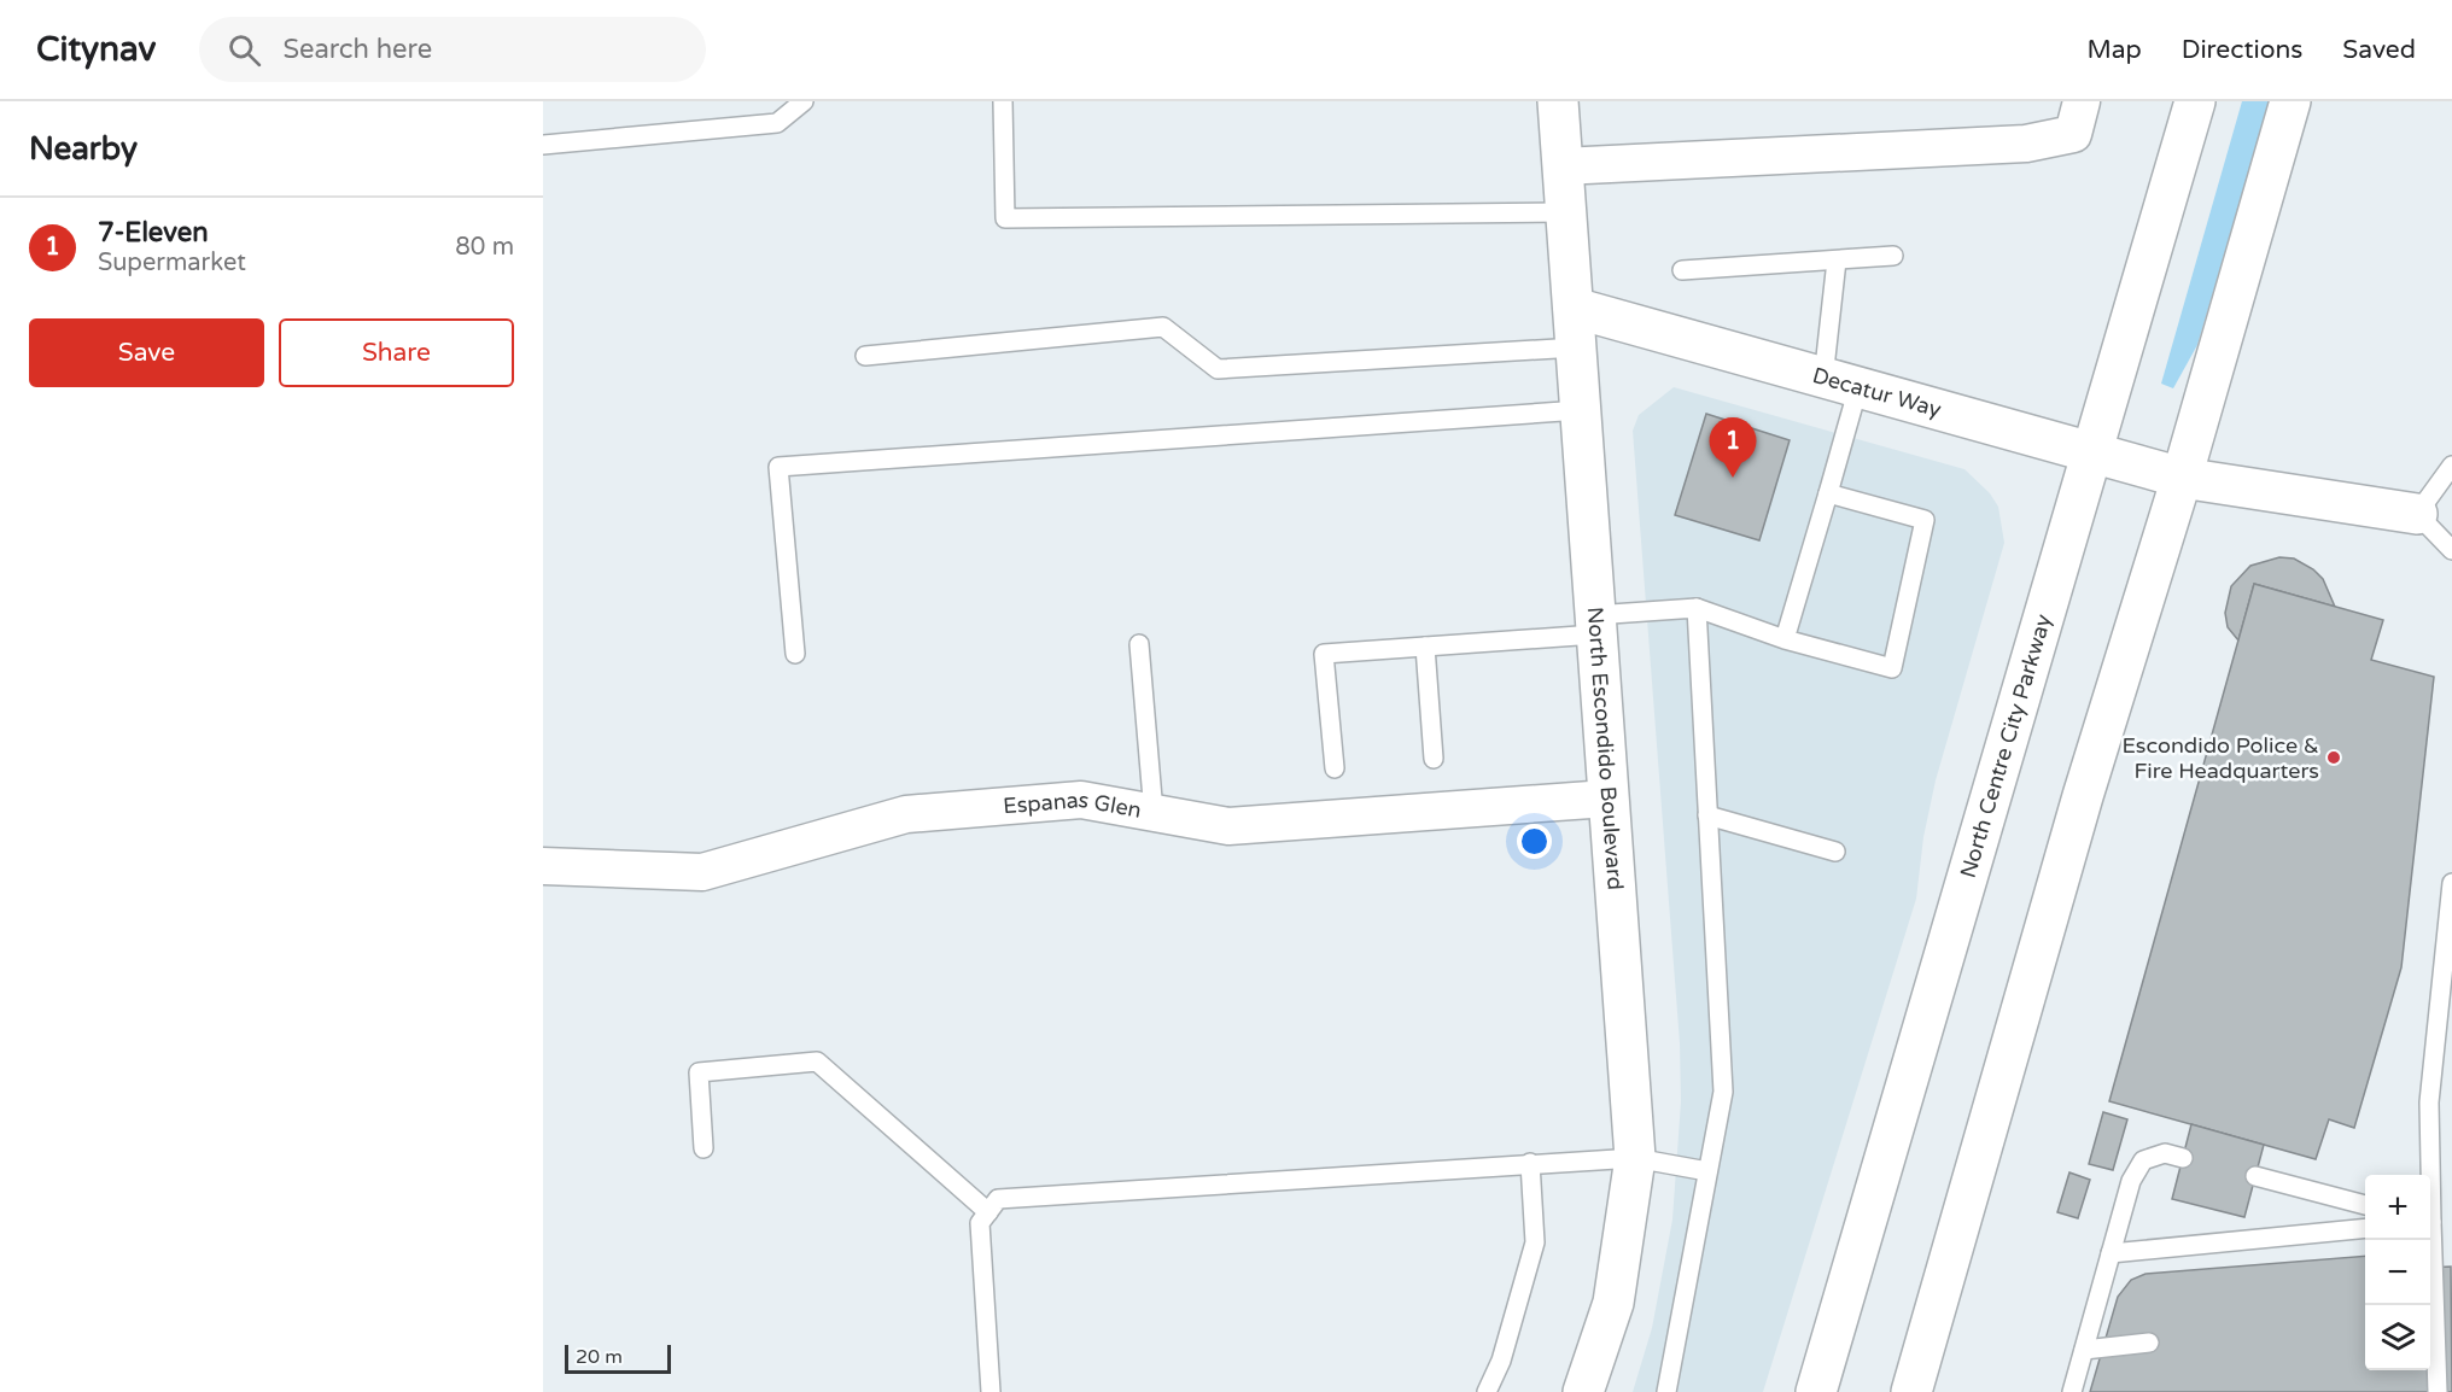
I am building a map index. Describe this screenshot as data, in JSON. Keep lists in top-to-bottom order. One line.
{"streets":{"main road":["Decatur Way","North Centre City Parkway","North Escondido Boulevard"],"street":["Espanas Glen"]},"crossings":[["Decatur Way","North Centre City Parkway"],["Decatur Way","North Escondido Boulevard"],["North Escondido Boulevard","Espanas Glen"]],"places":["Escondido Police & Fire Headquarters"],"scale_bar":"20 m","page":{"header":"Citynav","search":"Search here","nav":["Map","Directions","Saved"],"heading":"Nearby","list":[{"mark":"1","name":"7-Eleven","note":"Supermarket","value":"80 m"}],"buttons":["Save","Share"],"pins":"1","map_buttons":["+","−"],"scale":"20 m"}}
